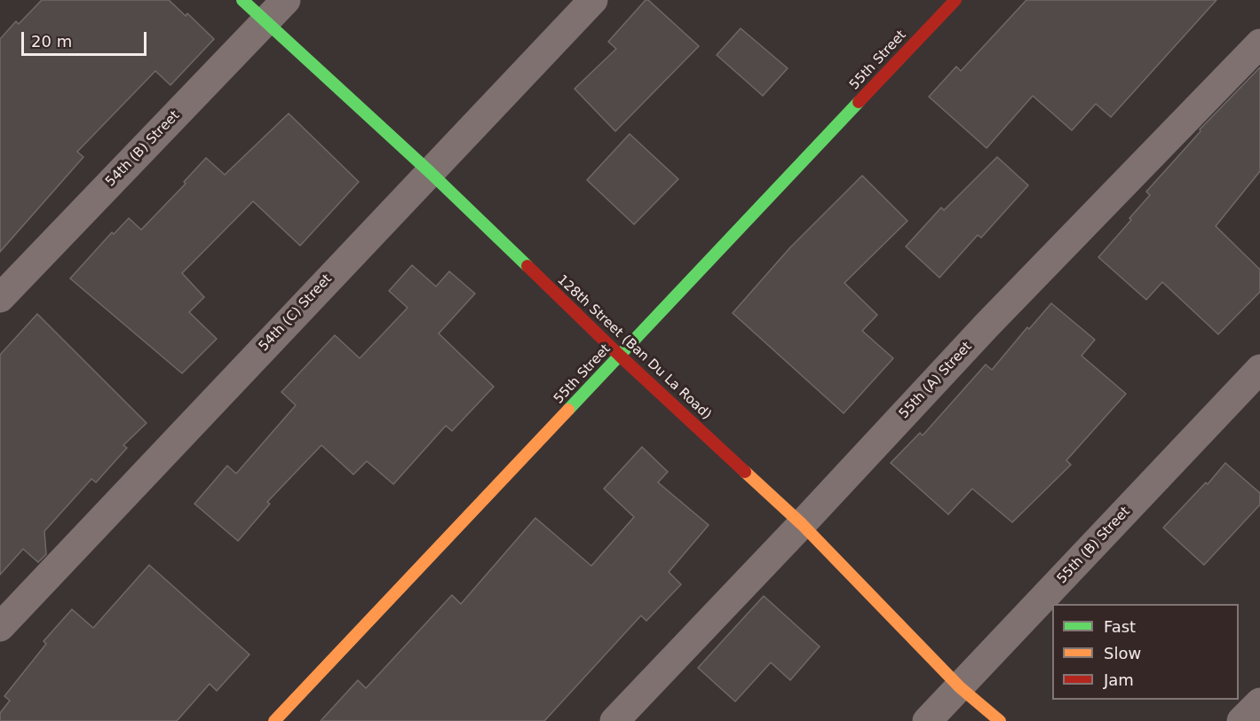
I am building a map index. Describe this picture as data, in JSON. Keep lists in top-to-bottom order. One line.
{"streets":{"street":["55th Street","54th (B) Street","54th (C) Street","128th Street (Ban Du La Road)","55th (A) Street","55th (B) Street"]},"crossings":[["55th Street","128th Street (Ban Du La Road)"],["54th (B) Street","128th Street (Ban Du La Road)"],["54th (C) Street","128th Street (Ban Du La Road)"],["128th Street (Ban Du La Road)","55th (A) Street"],["128th Street (Ban Du La Road)","55th (B) Street"]],"legend":["Fast","Slow","Jam"],"scale_bar":"20 m"}
